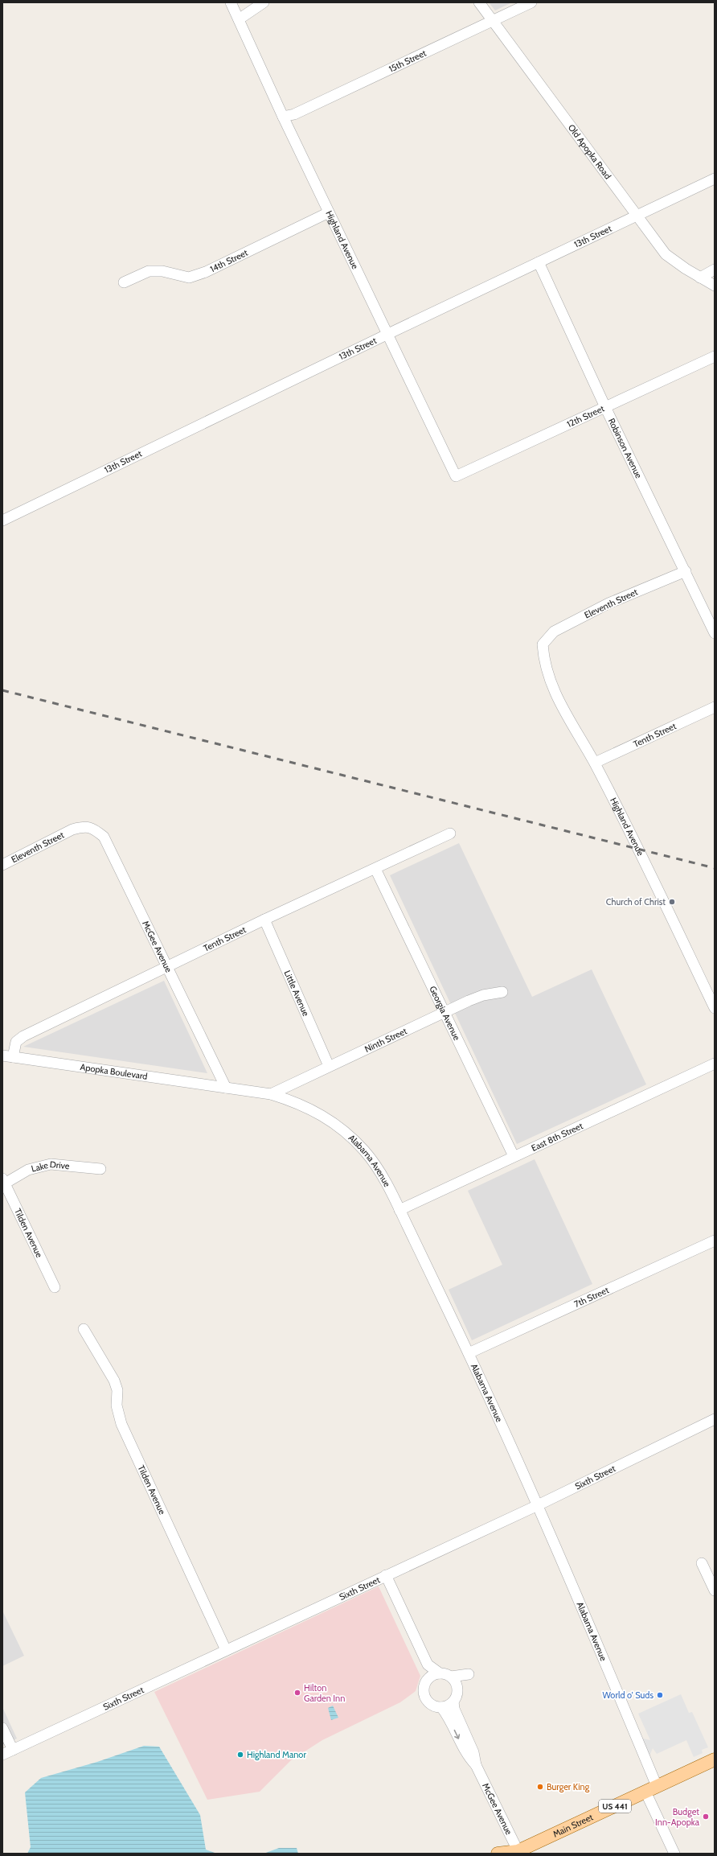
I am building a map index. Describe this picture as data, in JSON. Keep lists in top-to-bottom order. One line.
{"streets":{"main road":["US 441","Main Street"],"street":["15th Street","Old Apopka Road","13th Street","Highland Avenue","14th Street","12th Street","Robinson Avenue","Eleventh Street","Tenth Street","McGee Avenue","Little Avenue","Georgia Avenue","Ninth Street","Apopka Boulevard","East 8th Street","Alabama Avenue","Lake Drive","Tilden Avenue","7th Street","Sixth Street"]},"crossings":[["15th Street","Old Apopka Road"],["15th Street","Highland Avenue"],["Old Apopka Road","13th Street"],["13th Street","Highland Avenue"],["13th Street","Robinson Avenue"],["Highland Avenue","14th Street"],["Highland Avenue","12th Street"],["Highland Avenue","Eleventh Street"],["Highland Avenue","Tenth Street"],["12th Street","Robinson Avenue"],["Robinson Avenue","Eleventh Street"],["Eleventh Street","McGee Avenue"],["Tenth Street","McGee Avenue"],["Tenth Street","Little Avenue"],["Tenth Street","Georgia Avenue"],["Tenth Street","Apopka Boulevard"],["McGee Avenue","Apopka Boulevard"],["McGee Avenue","Alabama Avenue"],["McGee Avenue","Main Street"],["Little Avenue","Ninth Street"],["Georgia Avenue","Ninth Street"],["Georgia Avenue","East 8th Street"],["Ninth Street","Alabama Avenue"],["Apopka Boulevard","Alabama Avenue"],["East 8th Street","Alabama Avenue"],["Alabama Avenue","7th Street"],["Alabama Avenue","Sixth Street"],["Alabama Avenue","US 441"],["Alabama Avenue","Main Street"],["Lake Drive","Tilden Avenue"],["Tilden Avenue","Sixth Street"],["US 441","Main Street"]],"places":["Church of Christ","Hilton Garden Inn","World o' Suds","Highland Manor","Burger King","Budget Inn-Apopka"]}
